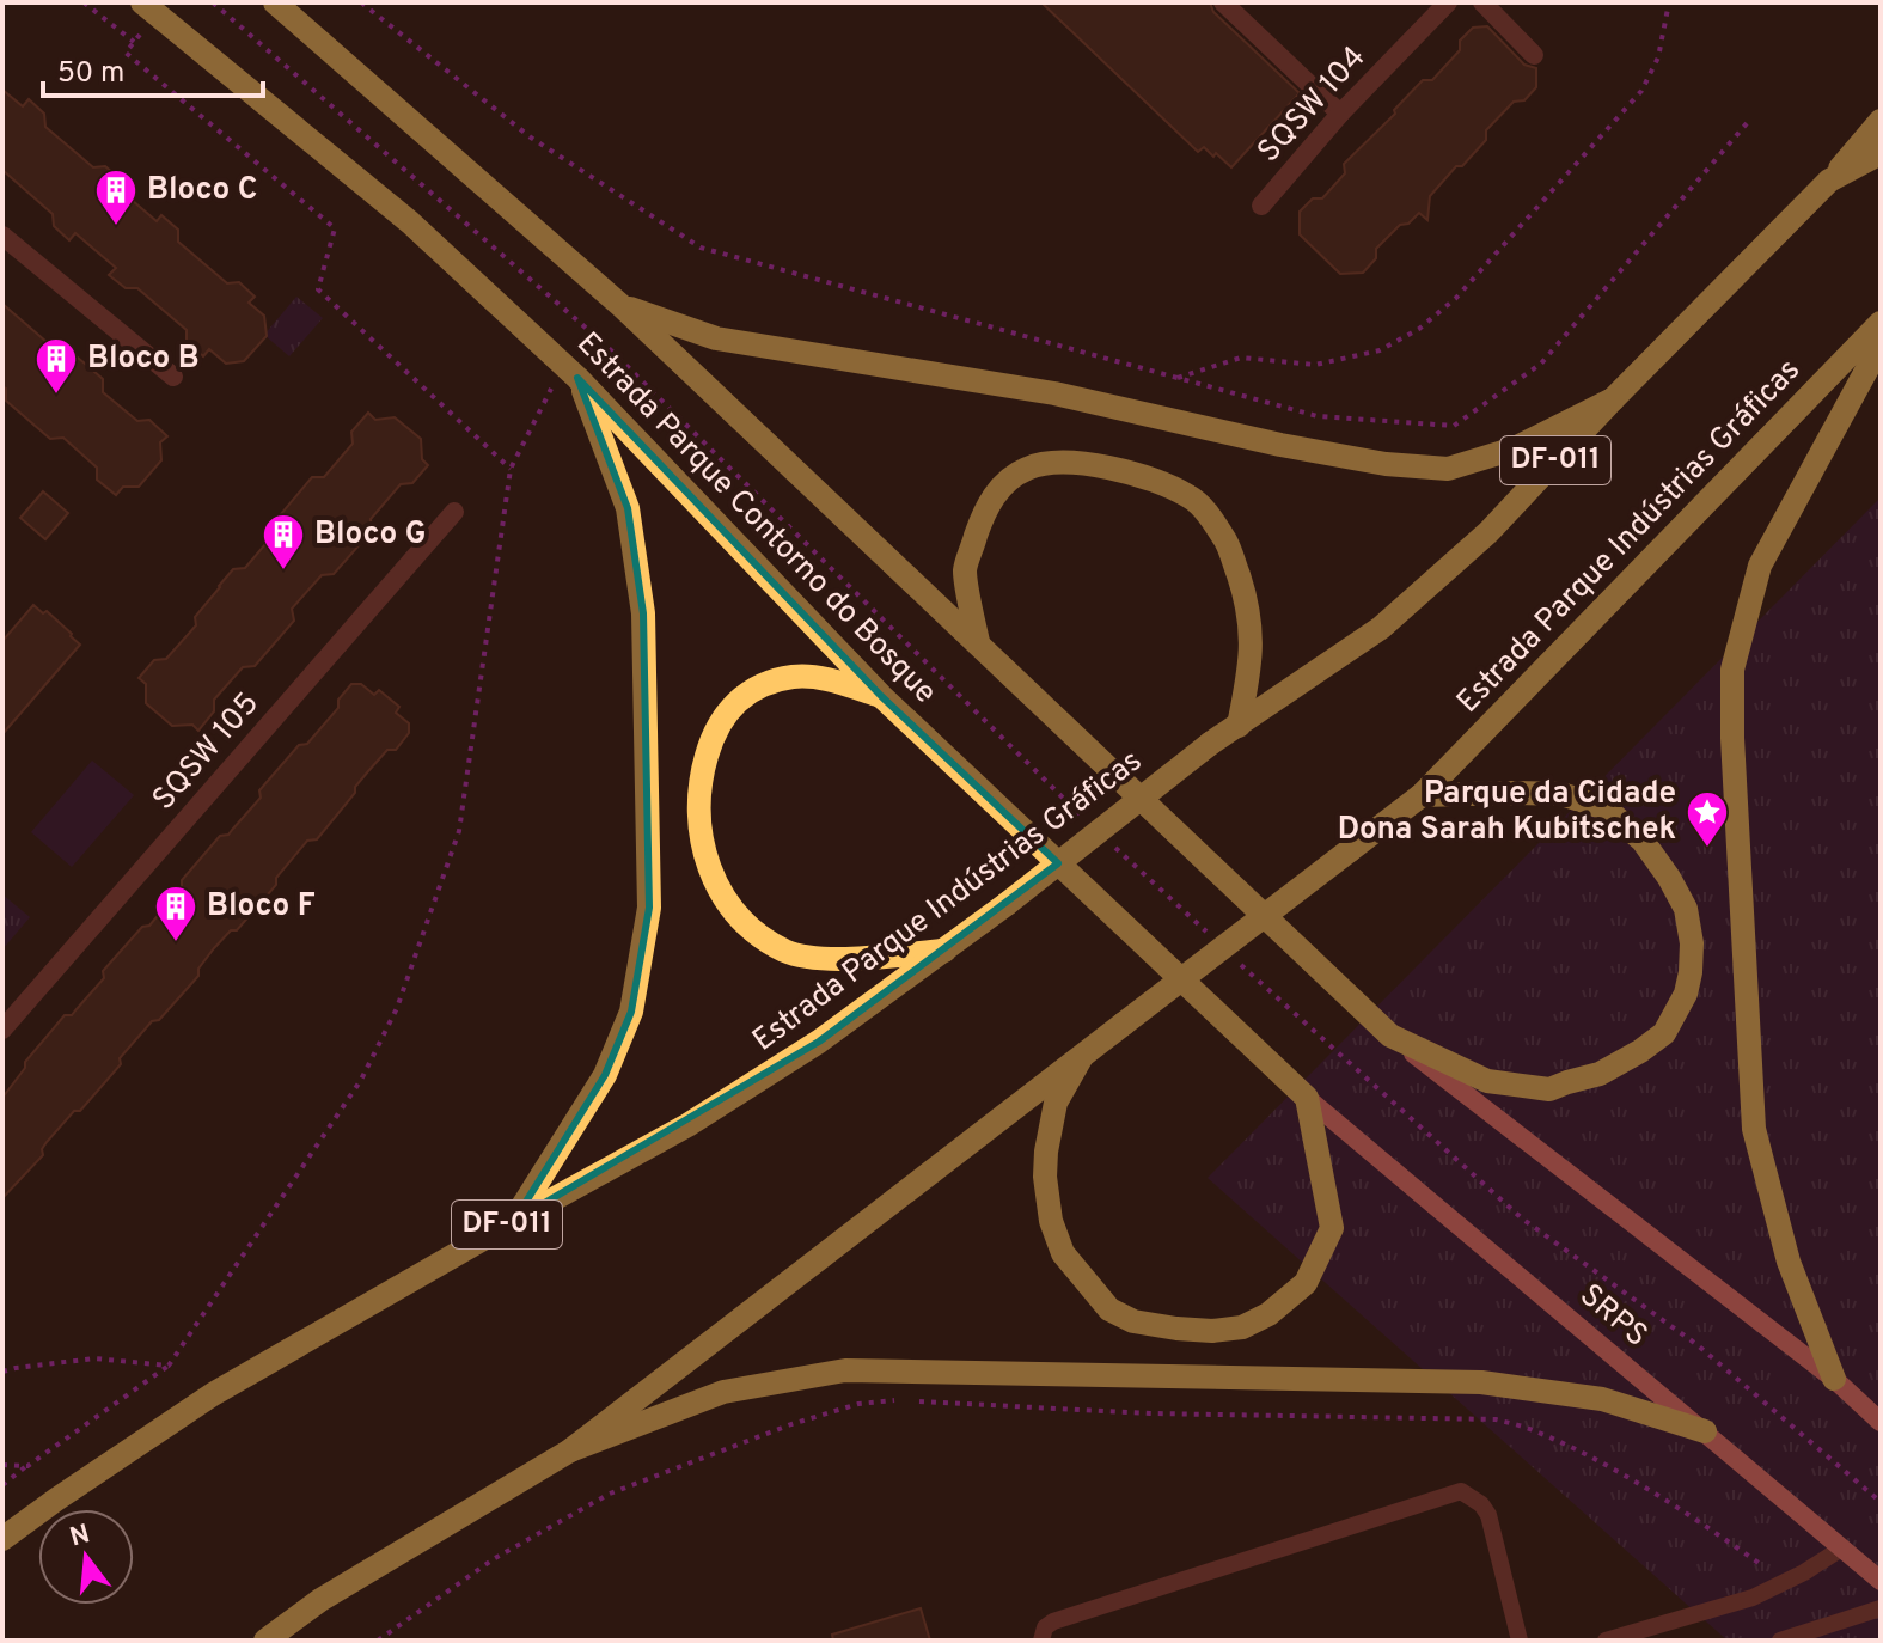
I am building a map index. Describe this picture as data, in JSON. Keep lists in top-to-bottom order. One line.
{"streets":{"main road":["DF-011","Estrada Parque Contorno do Bosque","Estrada Parque Indústrias Gráficas","SRPS"],"street":["SQSW 104","SQSW 105"]},"crossings":[["Estrada Parque Contorno do Bosque","Estrada Parque Indústrias Gráficas"],["Estrada Parque Contorno do Bosque","SRPS"]],"places":{"building":["Bloco C","Bloco B","Bloco G","Bloco F"],"place":["Parque da Cidade Dona Sarah Kubitschek"]},"scale_bar":"50 m","north":"top"}
